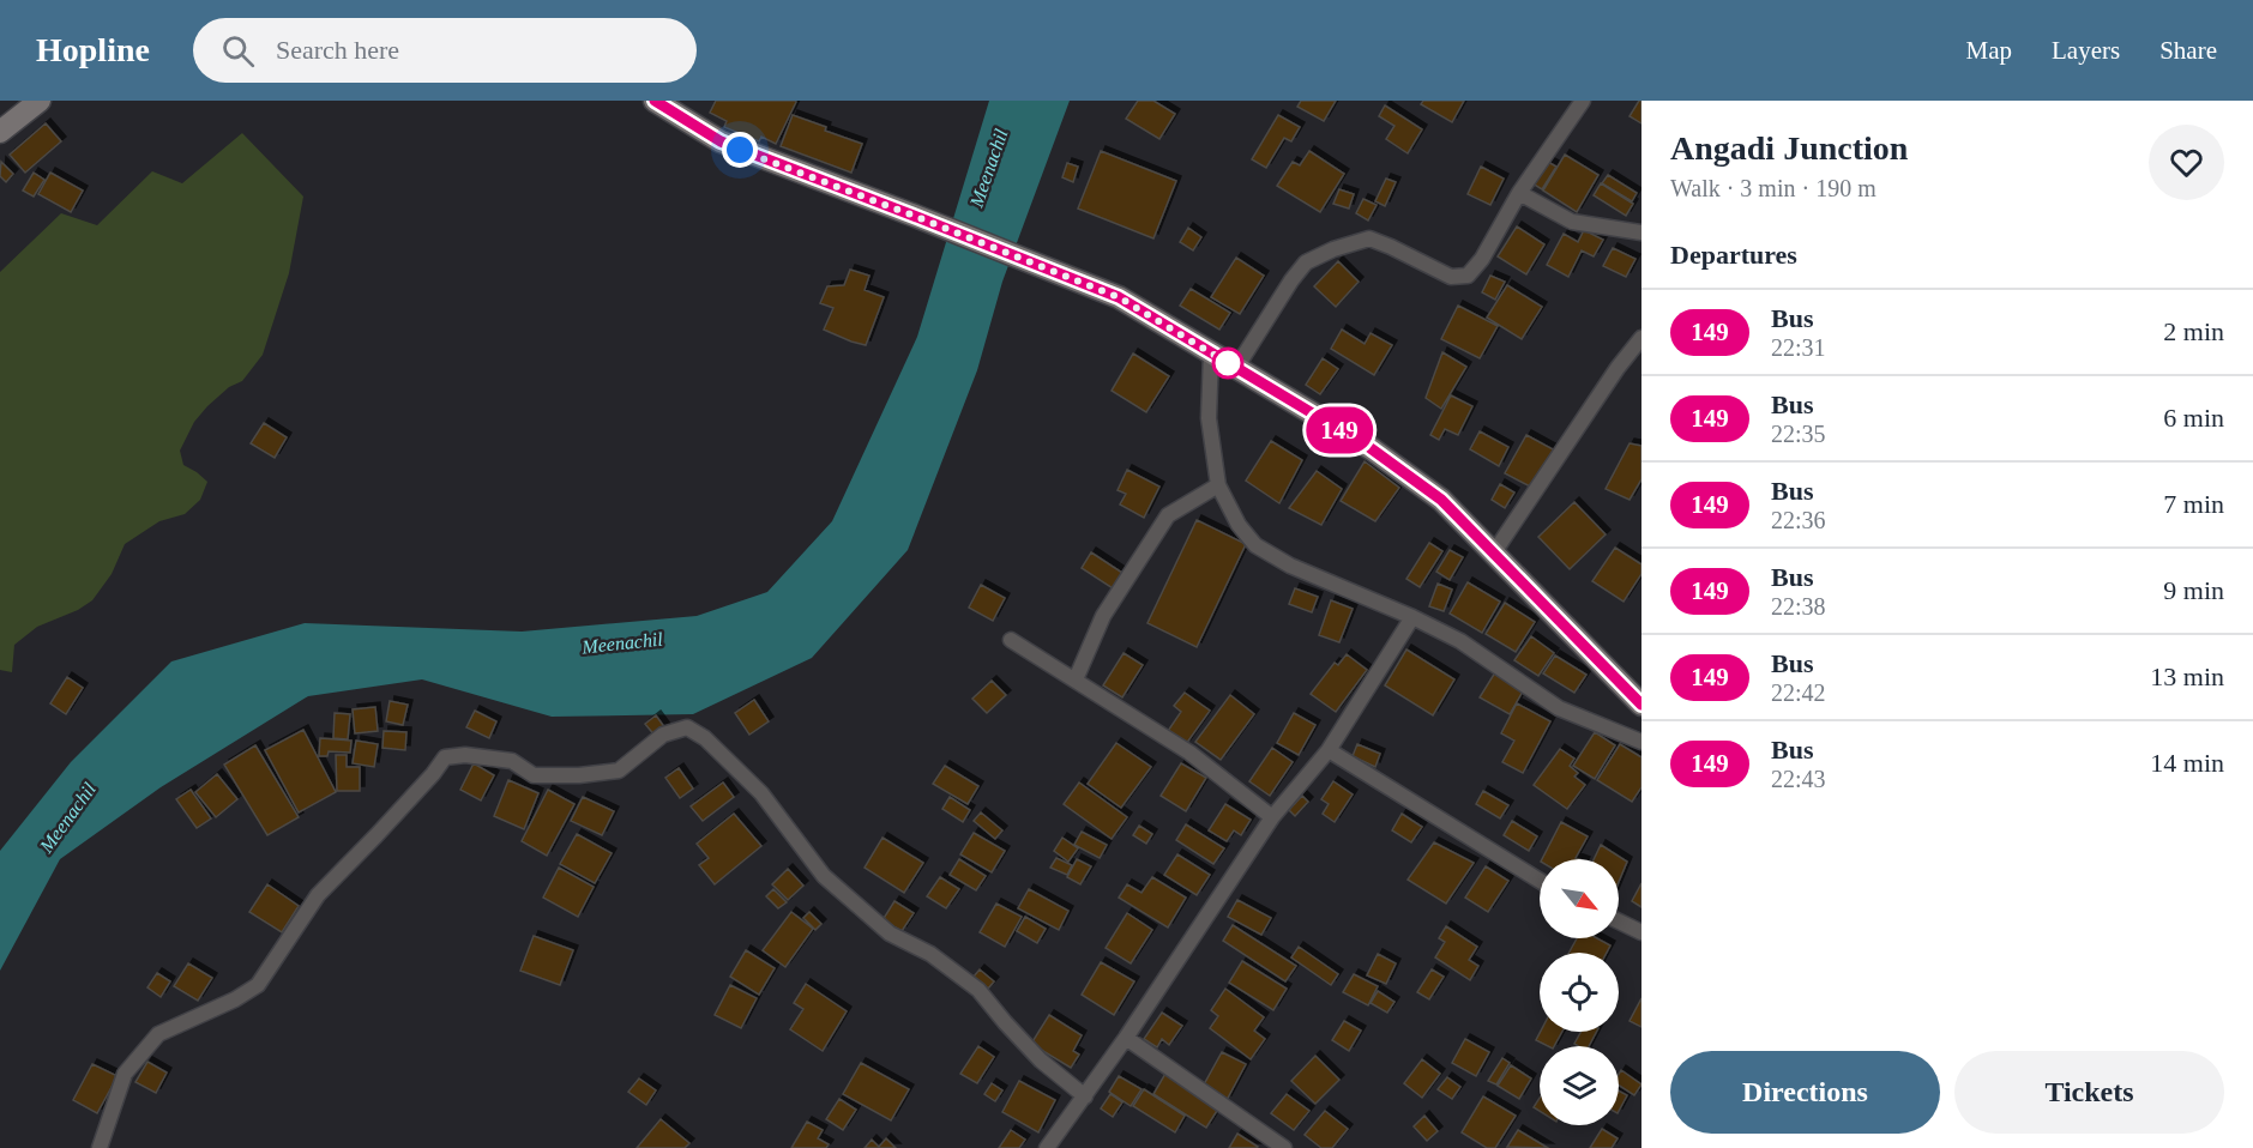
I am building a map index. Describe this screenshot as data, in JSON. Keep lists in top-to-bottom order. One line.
{"water":["Meenachil"],"lines":["bus line 149"],"north":"bottom right","page":{"header":"Hopline","search":"Search here","nav":["Map","Layers","Share"],"on_map":"149","heading":[["Angadi Junction","Walk · 3 min · 190 m"],"Departures"],"list":[{"mark":"149","name":"Bus","note":"22:31","value":"2 min"},{"mark":"149","name":"Bus","note":"22:35","value":"6 min"},{"mark":"149","name":"Bus","note":"22:36","value":"7 min"},{"mark":"149","name":"Bus","note":"22:38","value":"9 min"},{"mark":"149","name":"Bus","note":"22:42","value":"13 min"},{"mark":"149","name":"Bus","note":"22:43","value":"14 min"}],"buttons":["Directions","Tickets"]}}
